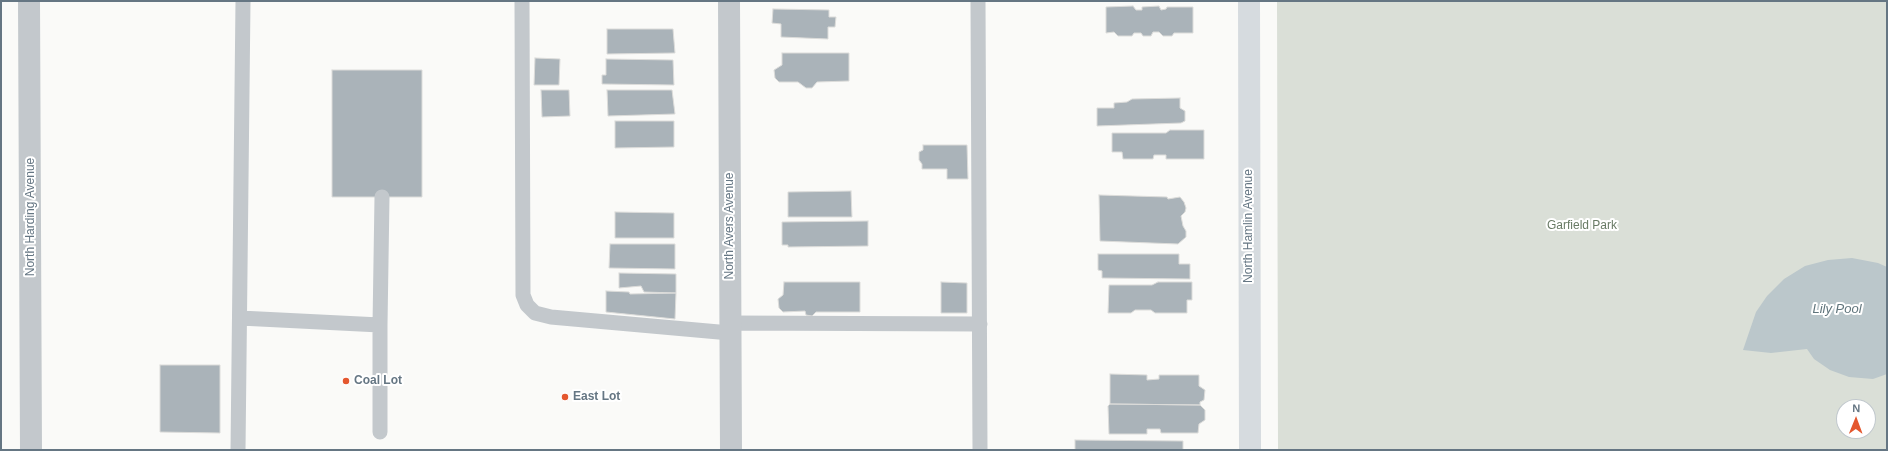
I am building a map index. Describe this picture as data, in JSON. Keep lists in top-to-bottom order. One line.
{"streets":{"street":["North Harding Avenue","North Avers Avenue","North Hamlin Avenue"]},"water":["Lily Pool"],"parks":["Garfield Park"],"places":["Coal Lot","East Lot"],"north":"top"}
